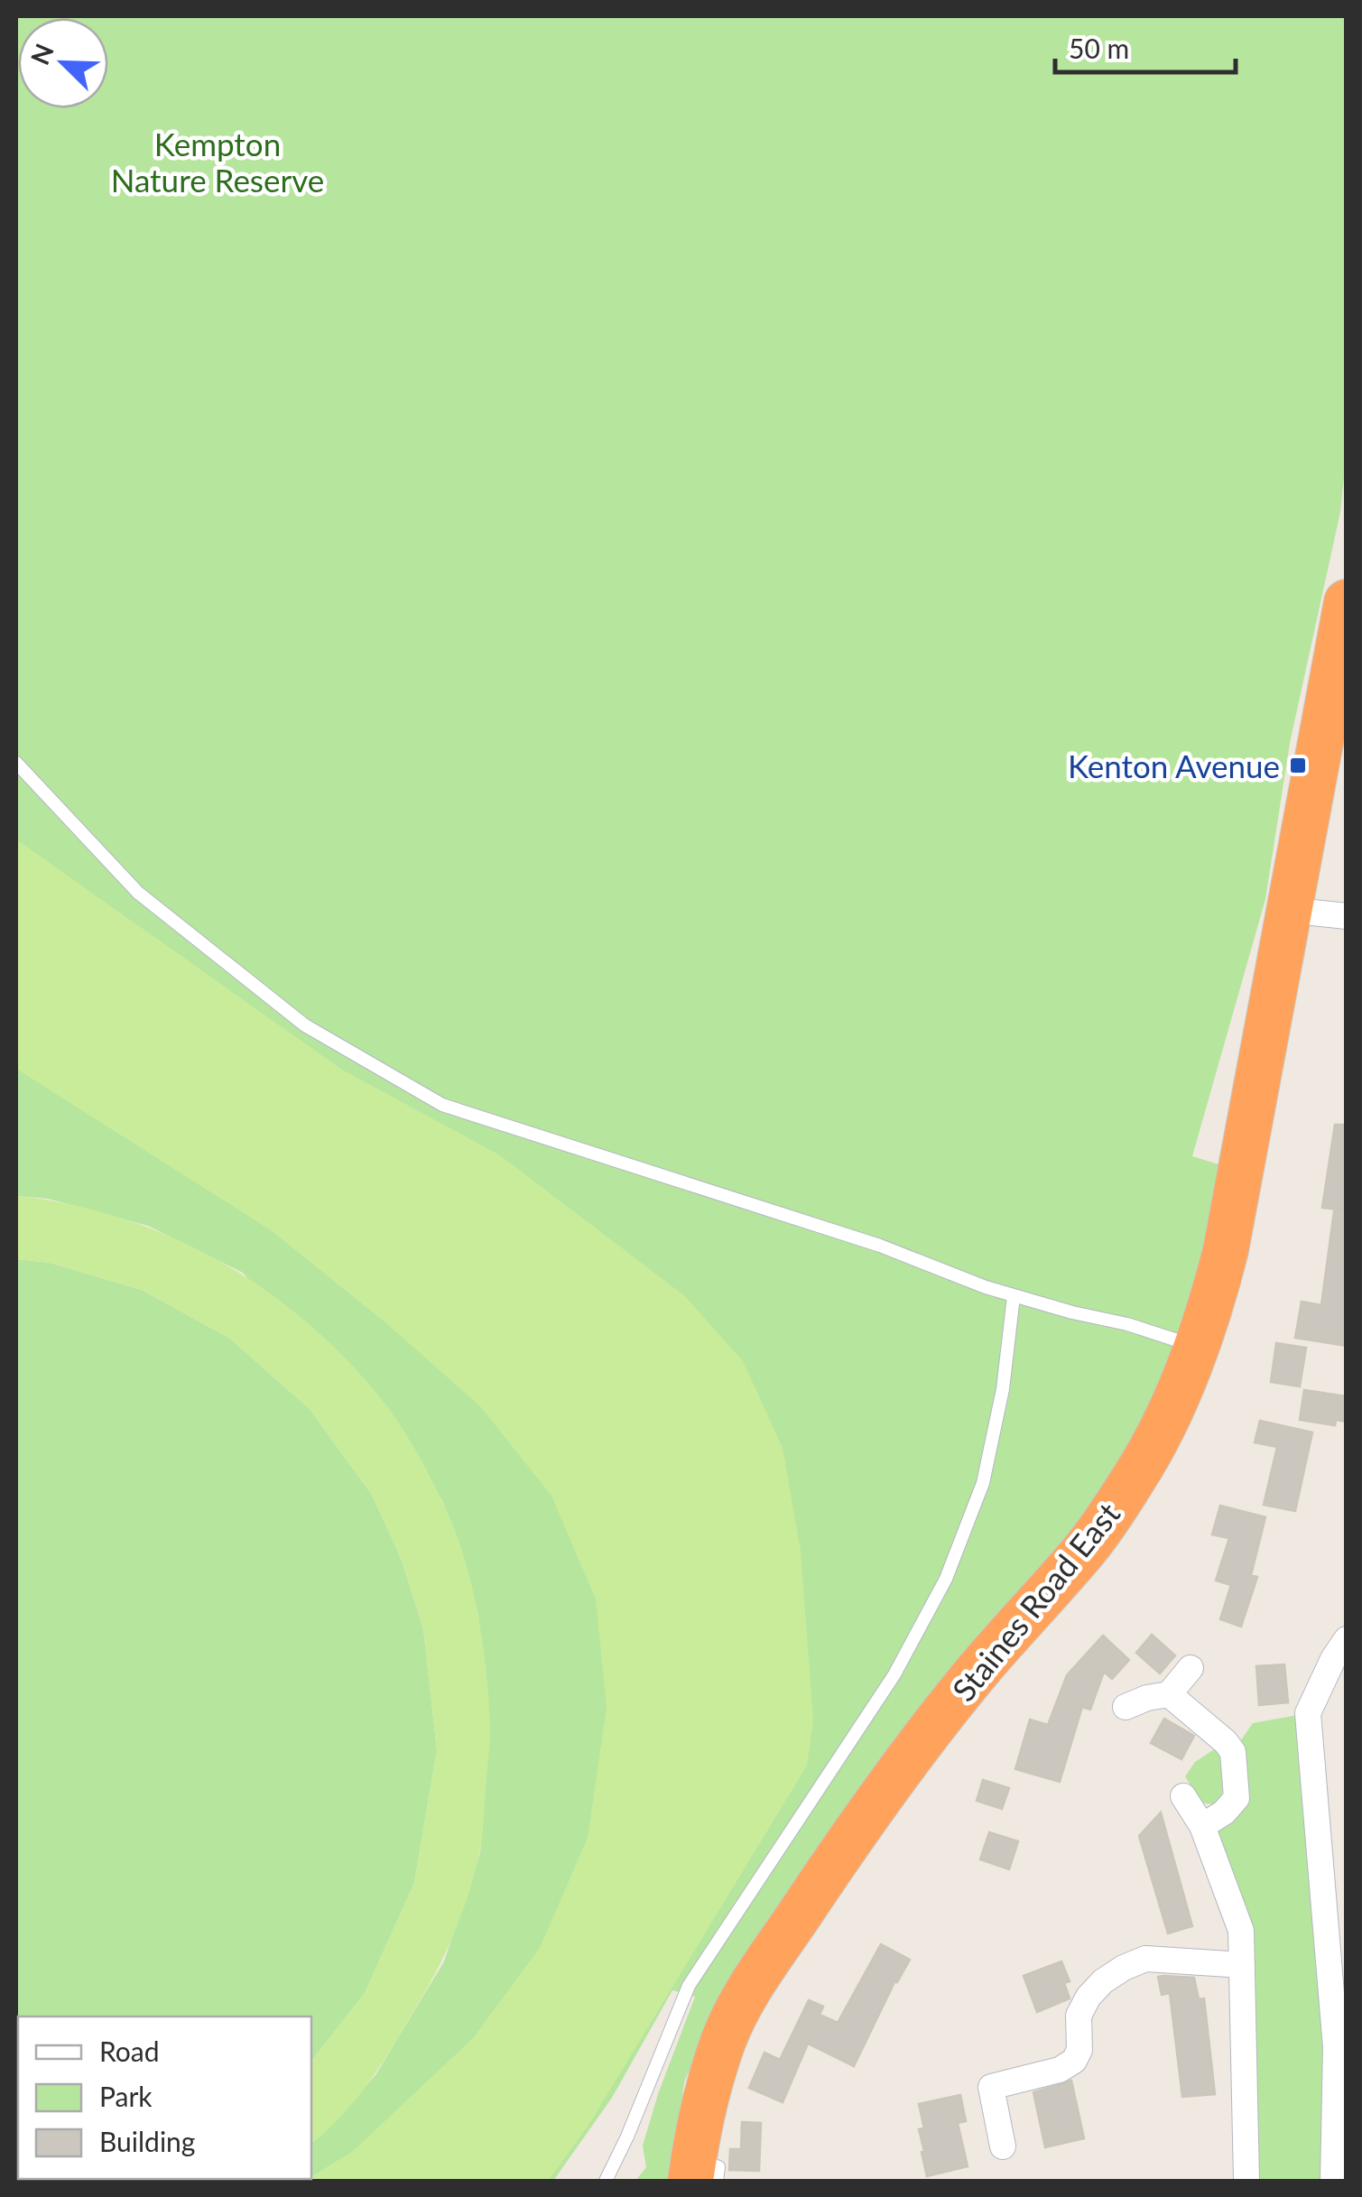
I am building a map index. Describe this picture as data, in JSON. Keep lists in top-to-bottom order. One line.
{"streets":{"highway":["Staines Road East"]},"parks":["Kempton Nature Reserve"],"places":{"transit":["Kenton Avenue"]},"legend":["Road","Park","Building"],"scale_bar":"50 m","north":"top left"}
